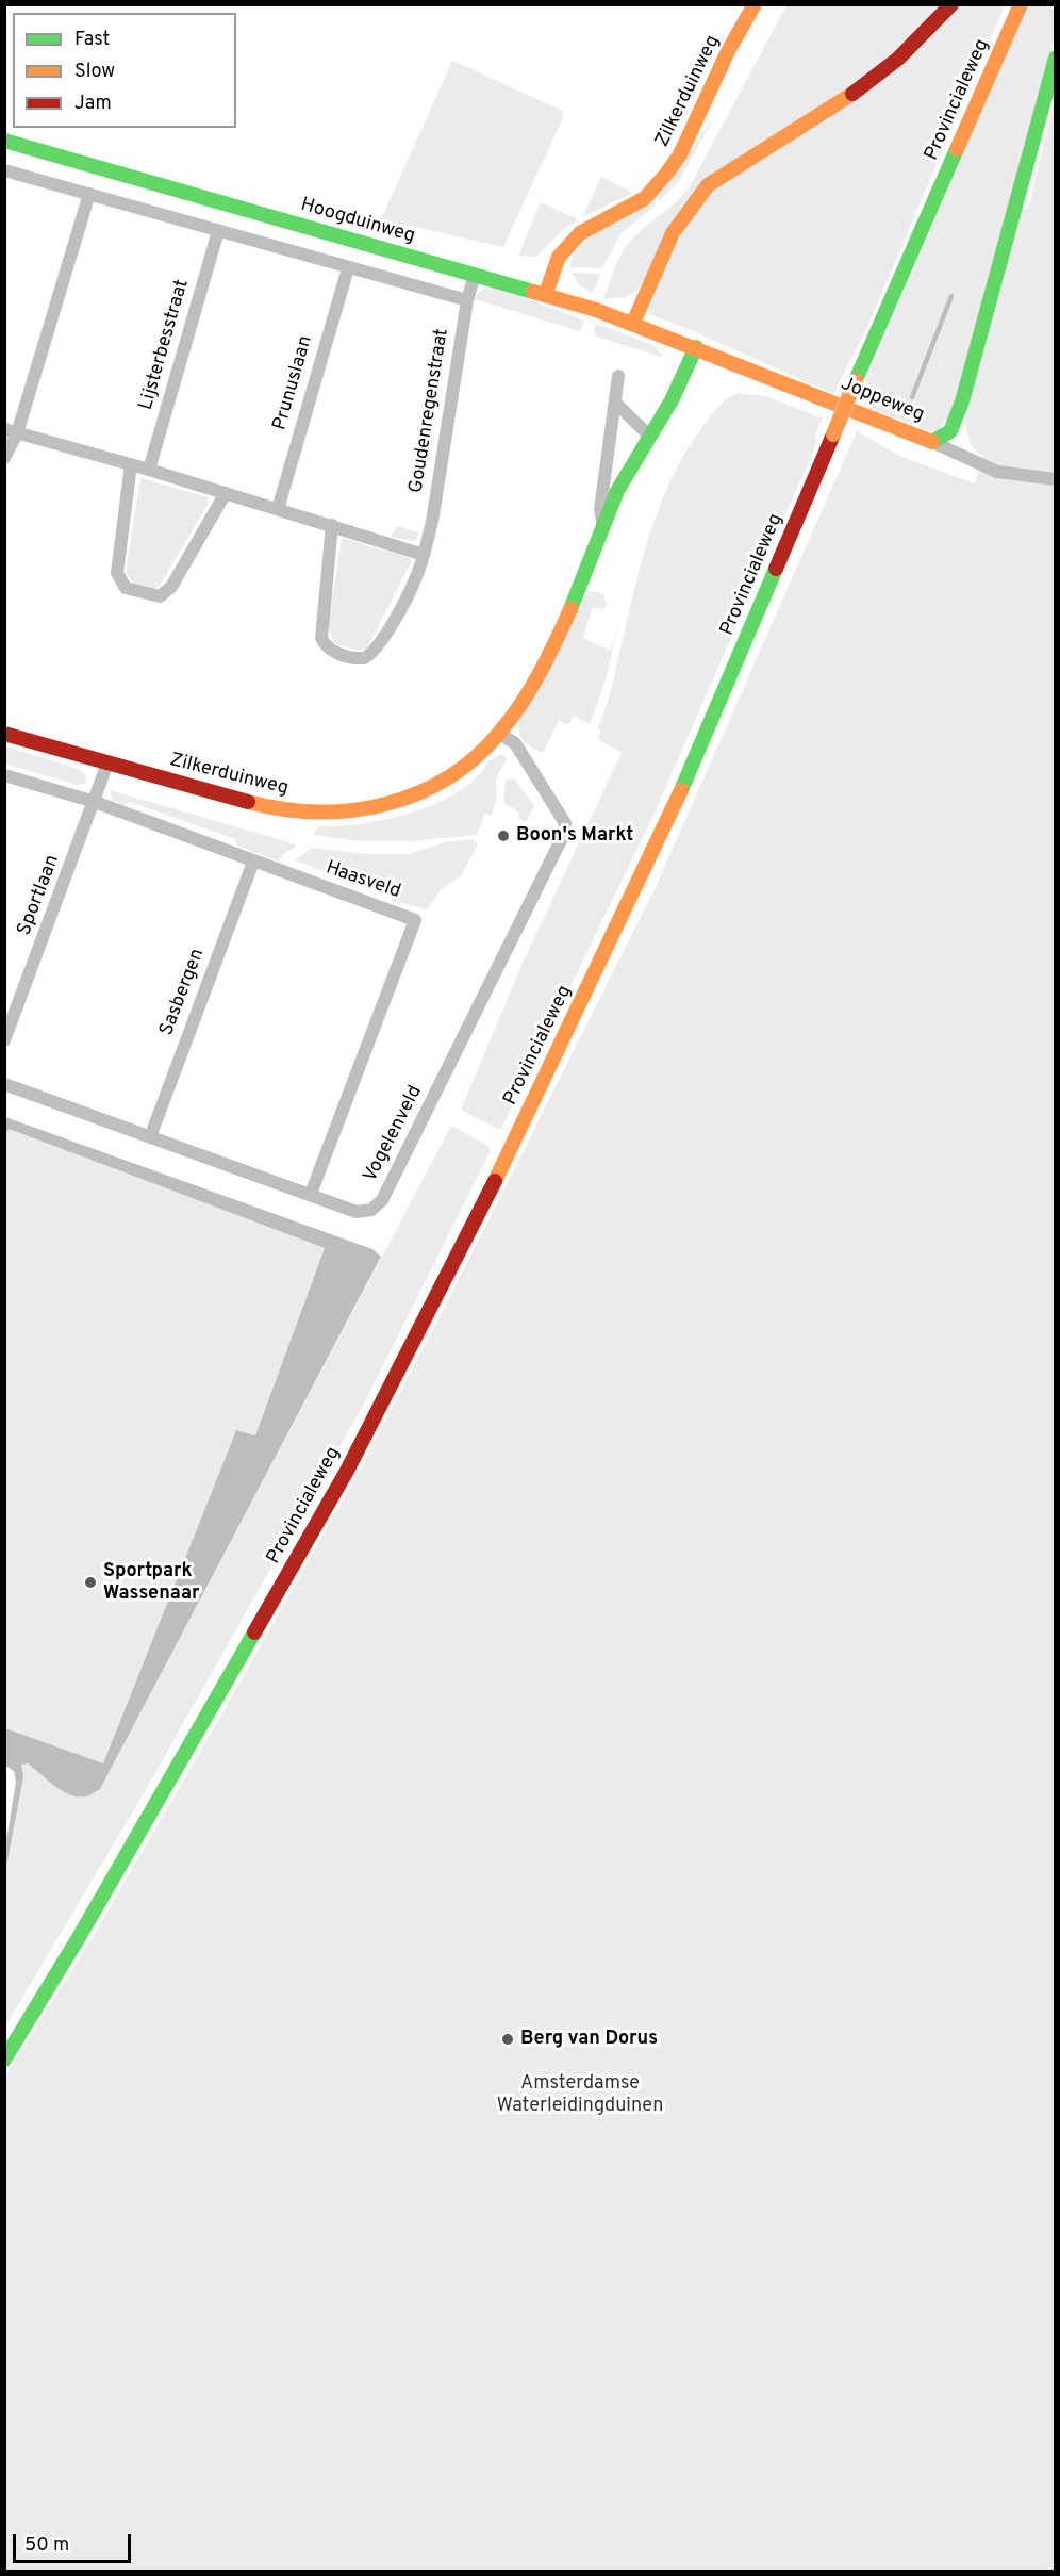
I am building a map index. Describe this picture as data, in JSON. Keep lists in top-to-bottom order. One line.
{"streets":{"main road":["Zilkerduinweg","Provincialeweg","Hoogduinweg","Joppeweg"],"street":["Lijsterbesstraat","Prunuslaan","Goudenregenstraat","Haasveld","Sportlaan","Sasbergen","Vogelenveld"]},"crossings":[["Zilkerduinweg","Hoogduinweg"],["Zilkerduinweg","Joppeweg"],["Zilkerduinweg","Sportlaan"],["Zilkerduinweg","Vogelenveld"],["Hoogduinweg","Joppeweg"],["Hoogduinweg","Goudenregenstraat"],["Haasveld","Sportlaan"],["Haasveld","Sasbergen"],["Haasveld","Vogelenveld"],["Sasbergen","Vogelenveld"]],"parks":["Amsterdamse Waterleidingduinen"],"places":["Boon's Markt","Sportpark Wassenaar","Berg van Dorus"],"legend":["Fast","Slow","Jam"],"scale_bar":"50 m"}
